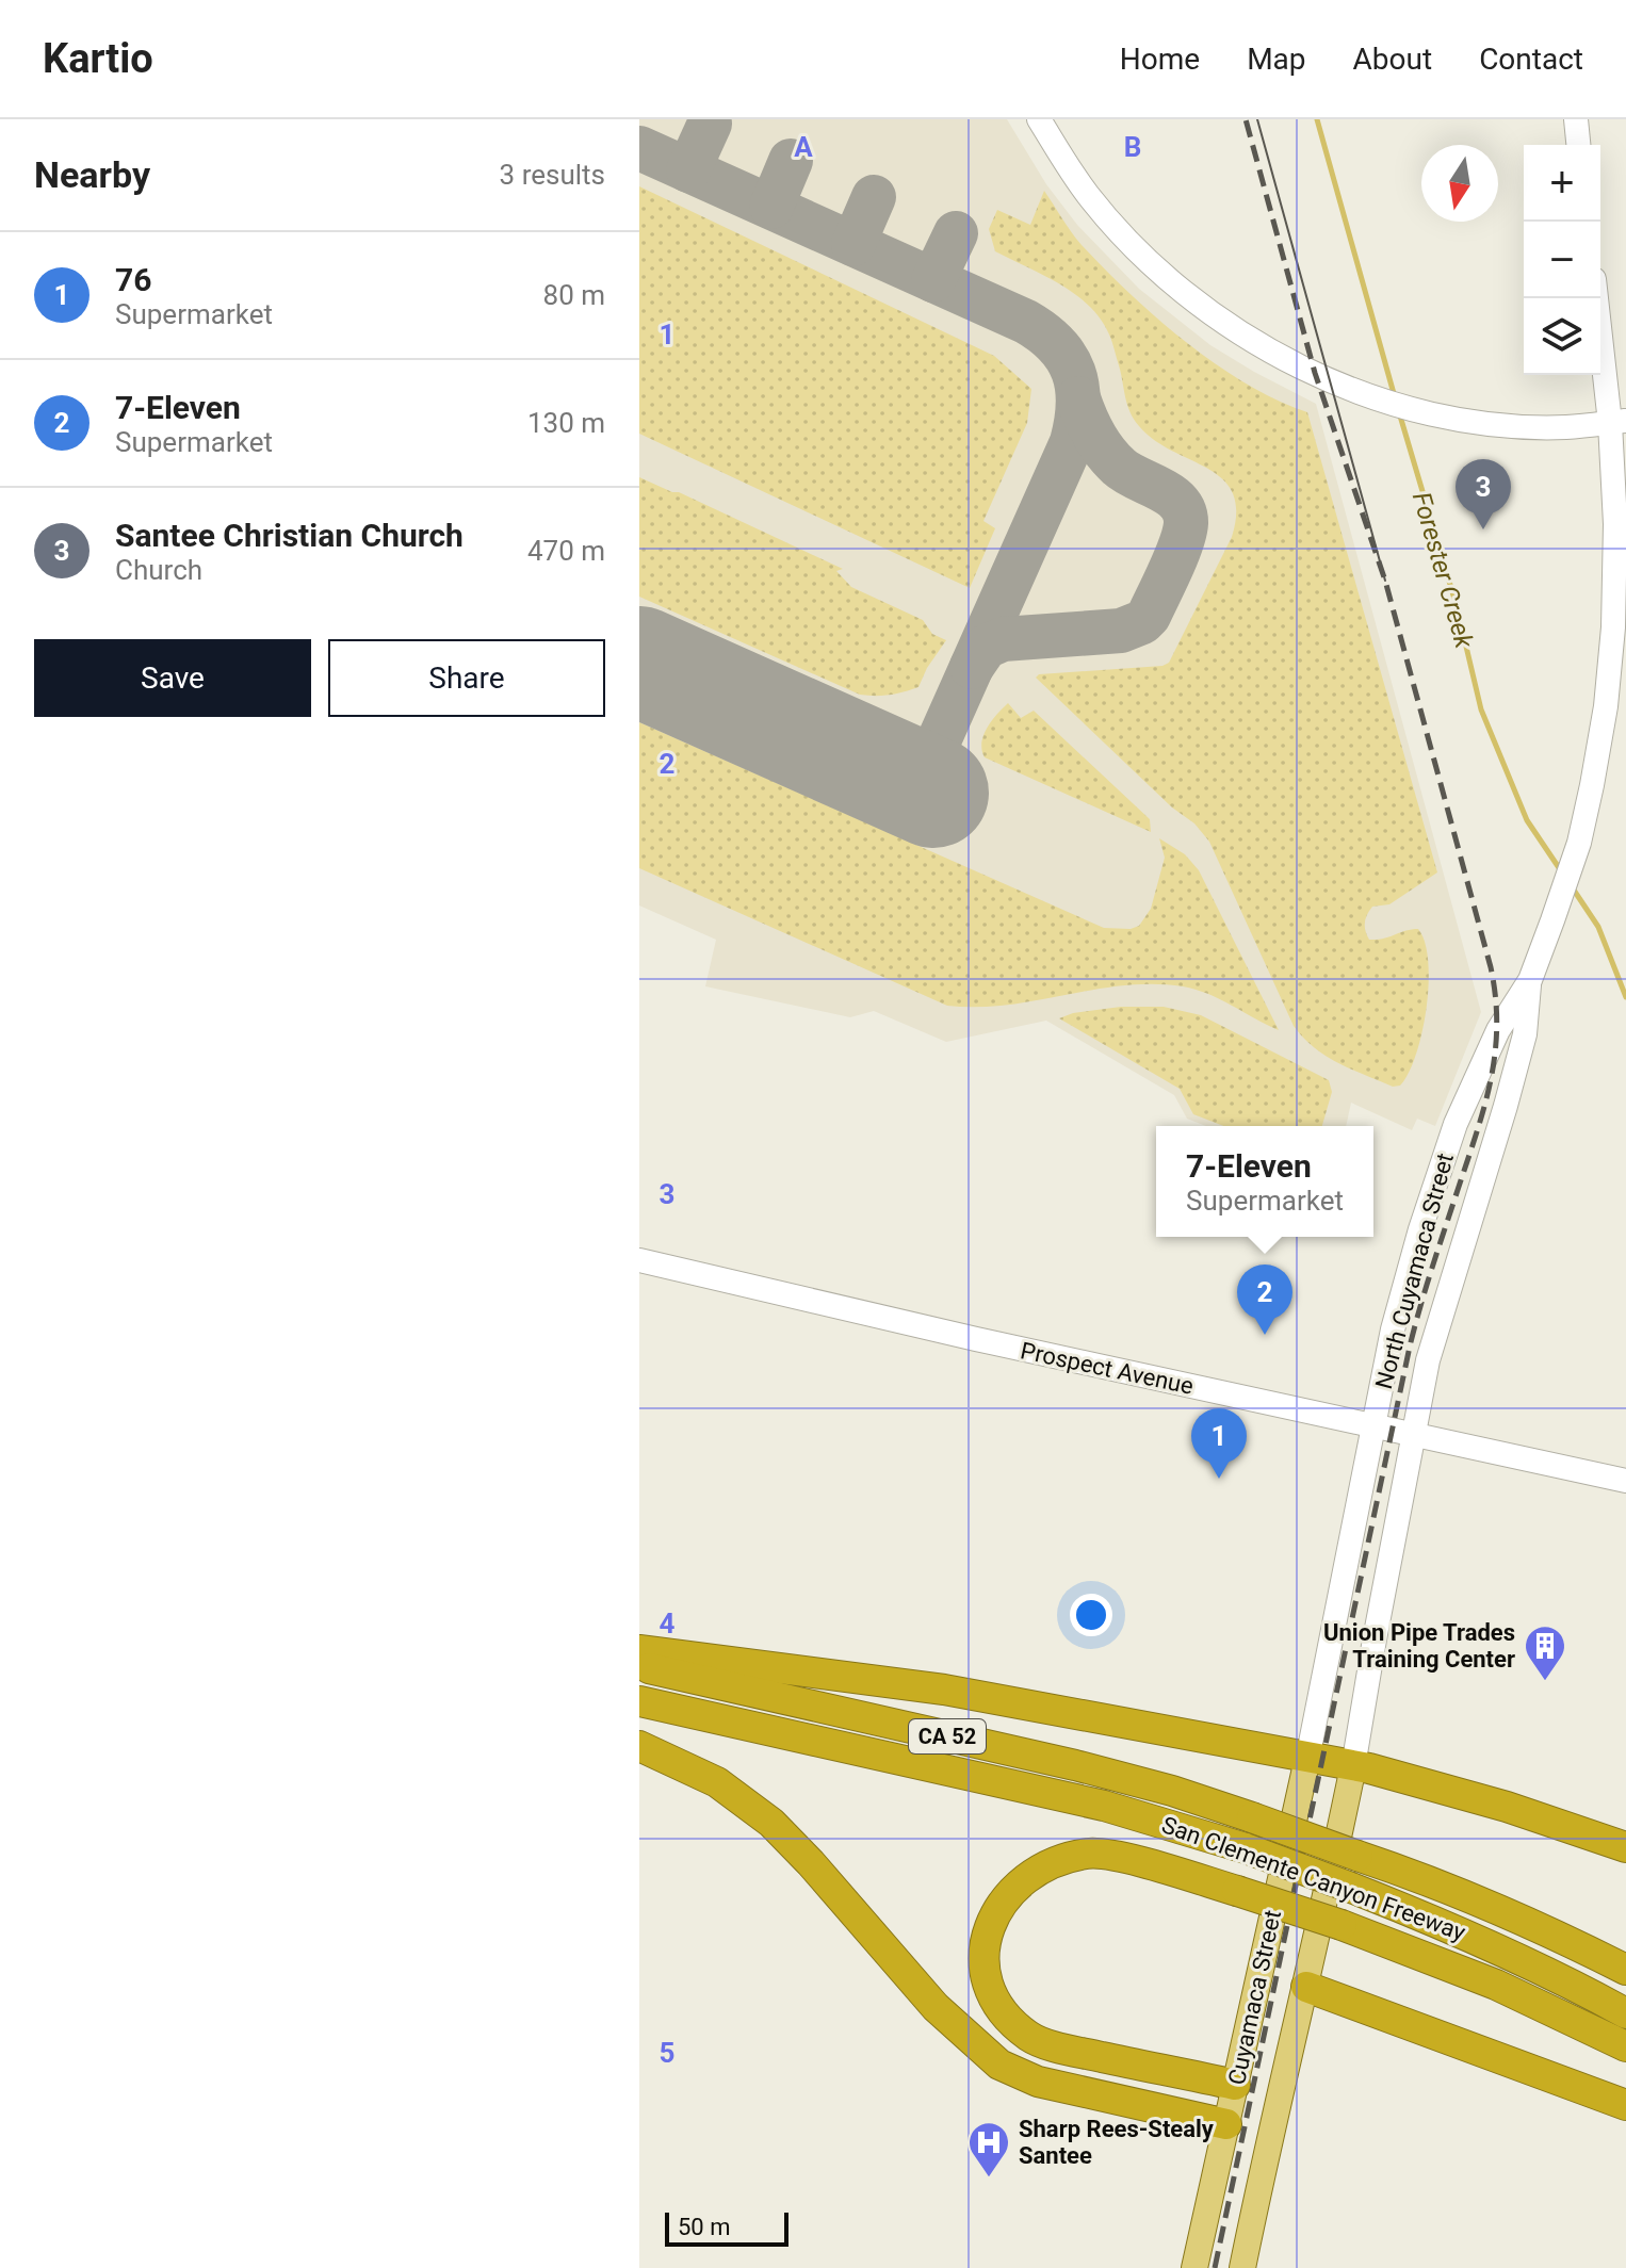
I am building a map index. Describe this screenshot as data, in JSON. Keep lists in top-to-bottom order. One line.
{"streets":{"highway":["CA 52","San Clemente Canyon Freeway"],"main road":["North Cuyamaca Street","Prospect Avenue","Cuyamaca Street"]},"crossings":[["North Cuyamaca Street","Prospect Avenue"],["North Cuyamaca Street","Cuyamaca Street"],["Prospect Avenue","Cuyamaca Street"]],"water":["Forester Creek"],"places":{"building":["Union Pipe Trades Training Center"],"hospital":["Sharp Rees-Stealy Santee"]},"scale_bar":"50 m","north":"bottom","page":{"header":"Kartio","nav":["Home","Map","About","Contact"],"heading":["Nearby","3 results"],"map_buttons":["+","−"],"list":[{"mark":"1","name":"76","note":"Supermarket","value":"80 m"},{"mark":"2","name":"7-Eleven","note":"Supermarket","value":"130 m"},{"mark":"3","name":"Santee Christian Church","note":"Church","value":"470 m"}],"pins":["3","2","1"],"buttons":["Save","Share"],"popup":["7-Eleven","Supermarket"],"scale":"50 m"},"grid":{"columns":["A","B"],"rows":["1","2","3","4","5"]}}
